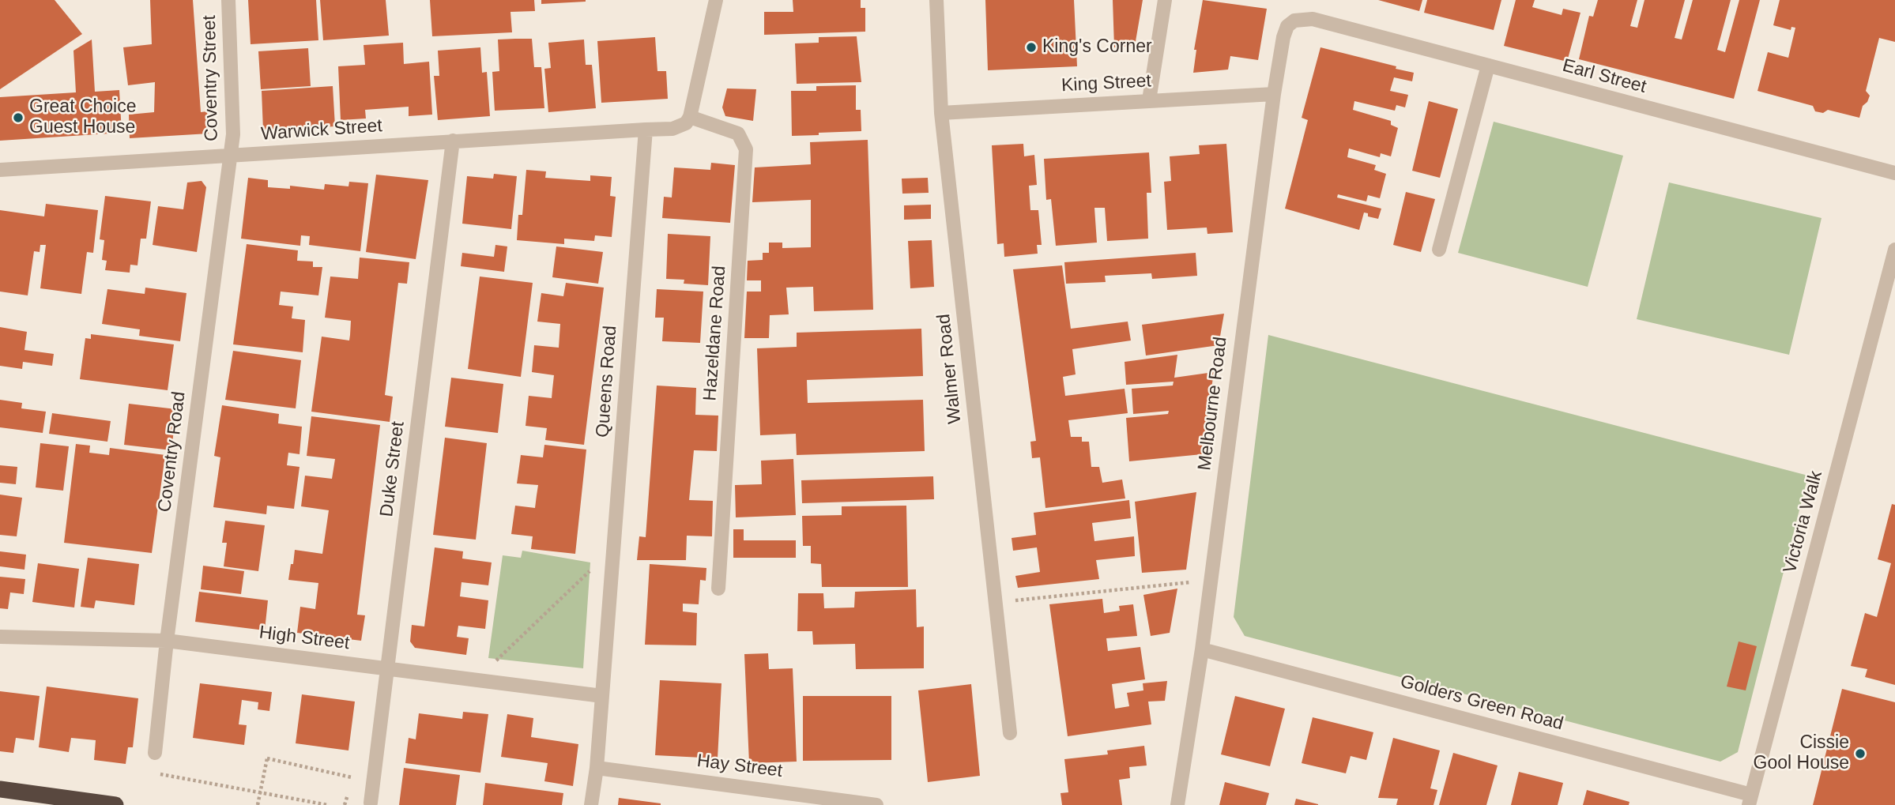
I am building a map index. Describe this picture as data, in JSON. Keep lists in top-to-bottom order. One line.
{"streets":{"street":["Earl Street","Coventry Street","King Street","Warwick Street","Hazeldane Road","Walmer Road","Queens Road","Melbourne Road","Coventry Road","Duke Street","Victoria Walk","High Street","Golders Green Road","Hay Street"]},"crossings":[["Earl Street","Melbourne Road"],["Coventry Street","Warwick Street"],["Coventry Street","Coventry Road"],["King Street","Walmer Road"],["King Street","Melbourne Road"],["Warwick Street","Queens Road"],["Warwick Street","Coventry Road"],["Warwick Street","Duke Street"],["Queens Road","High Street"],["Queens Road","Hay Street"],["Melbourne Road","Golders Green Road"],["Coventry Road","High Street"],["Duke Street","High Street"],["Victoria Walk","Golders Green Road"]],"places":["King's Corner","Great Choice Guest House","Cissie Gool House"]}
